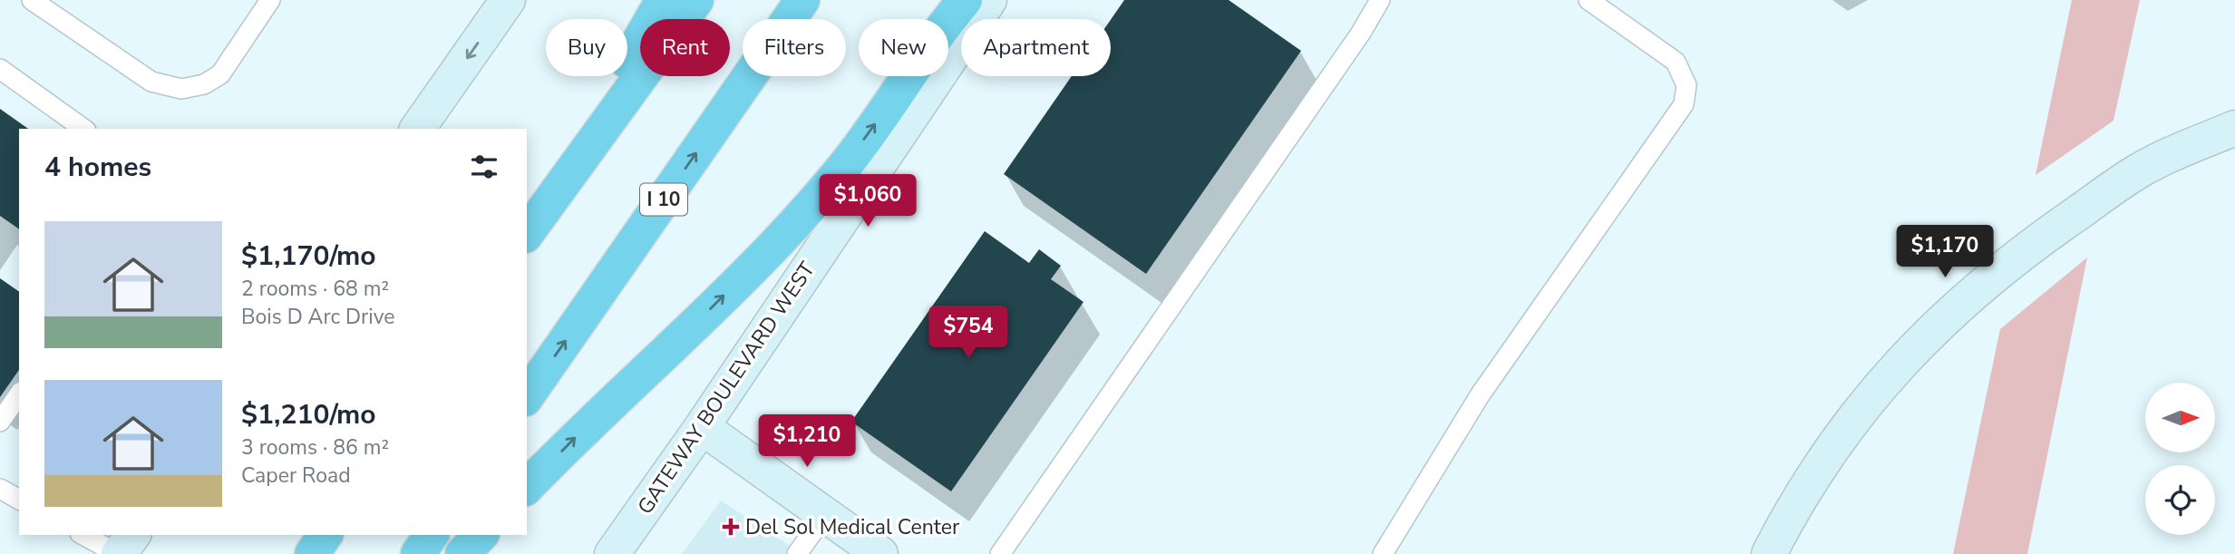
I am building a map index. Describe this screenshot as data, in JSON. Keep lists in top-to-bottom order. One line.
{"streets":{"highway":["I 10"],"street":["GATEWAY BOULEVARD WEST"]},"places":{"health":["Del Sol Medical Center"]},"north":"right","page":{"chip":["Buy","Rent","Filters","New","Apartment"],"heading":"4 homes","price":["$1,060","$1,170","$754","$1,210"],"list":[{"name":"$1,170/mo","note":"2 rooms · 68 m² · Bois D Arc Drive"},{"name":"$1,210/mo","note":"3 rooms · 86 m² · Caper Road"}]}}
